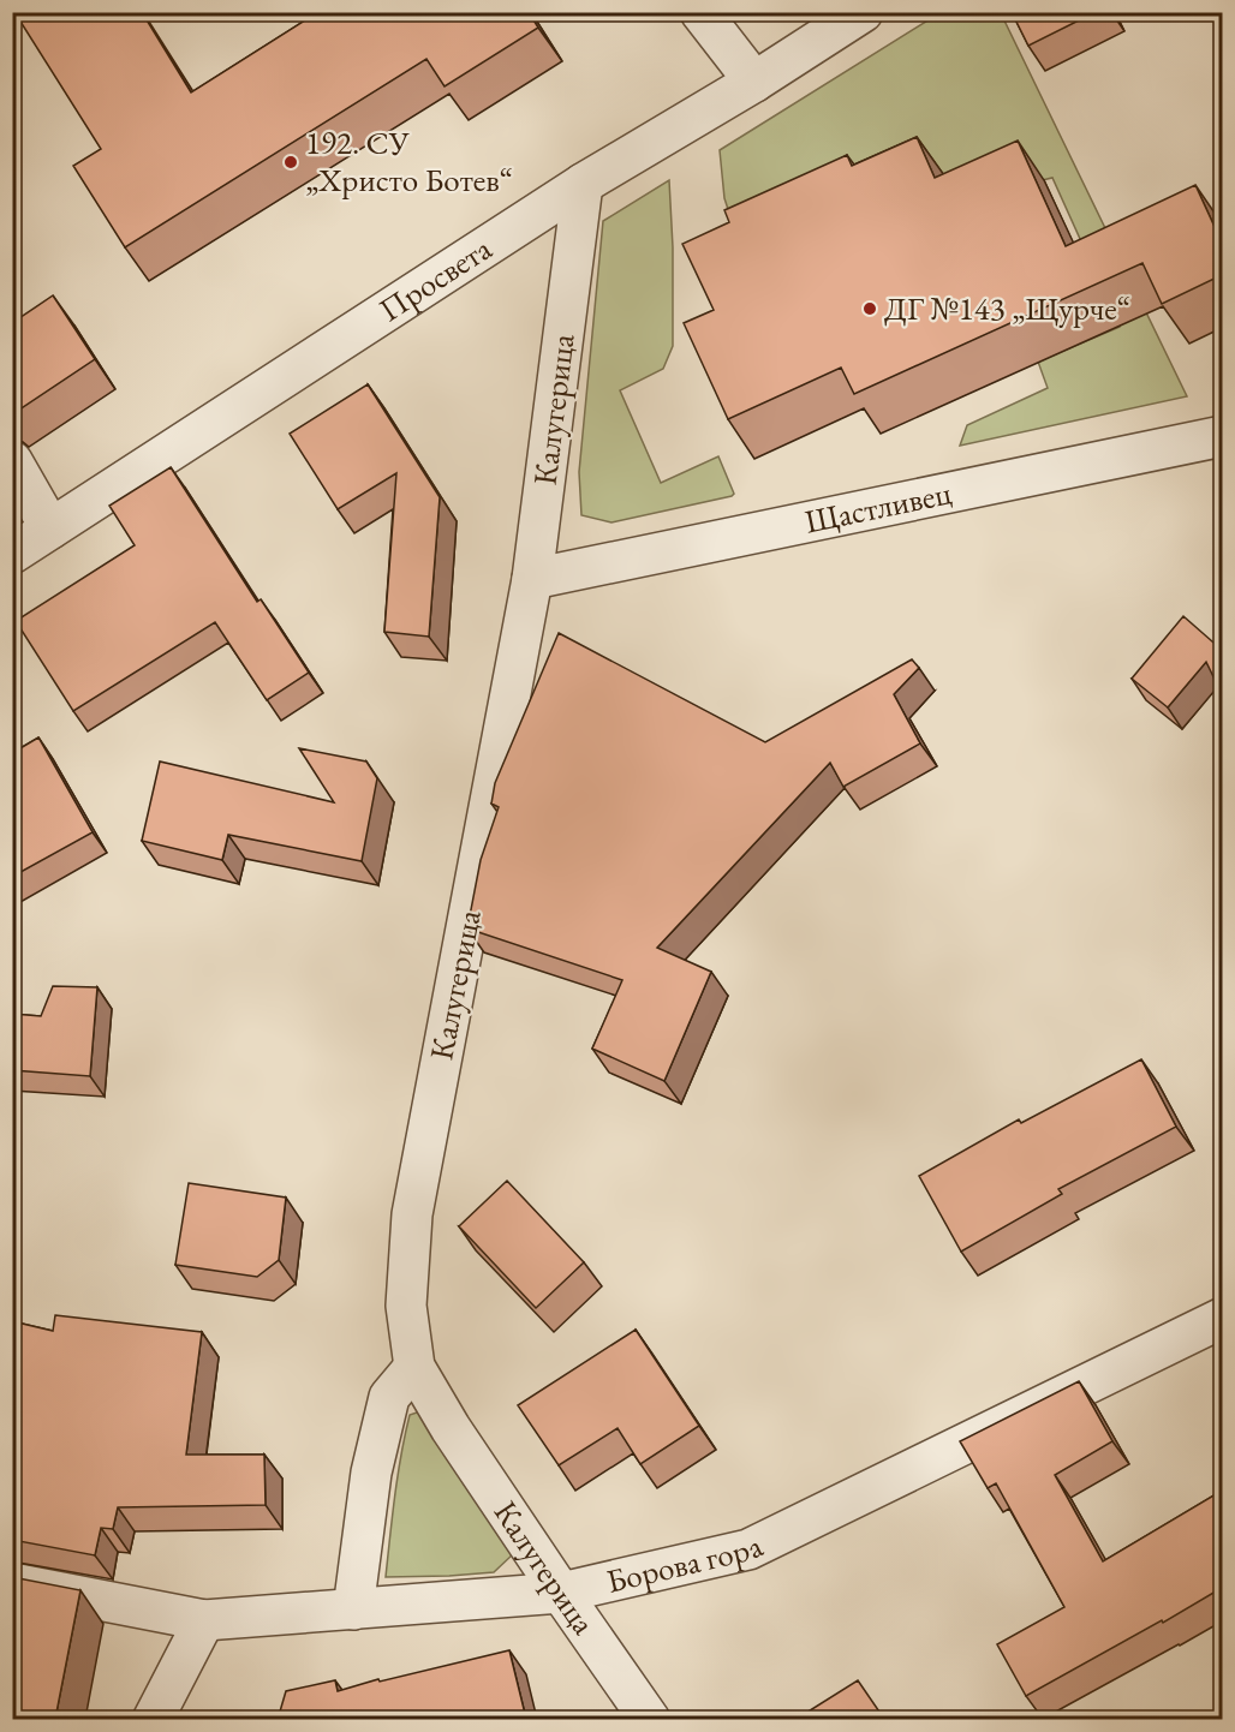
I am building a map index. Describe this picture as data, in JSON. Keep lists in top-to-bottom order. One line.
{"streets":{"street":["Просвета","Калугерица","Щастливец","Борова гора"]},"crossings":[["Просвета","Калугерица"],["Калугерица","Щастливец"],["Калугерица","Борова гора"]],"places":["192. СУ „Христо Ботев“","ДГ №143 „Щурче“"]}
